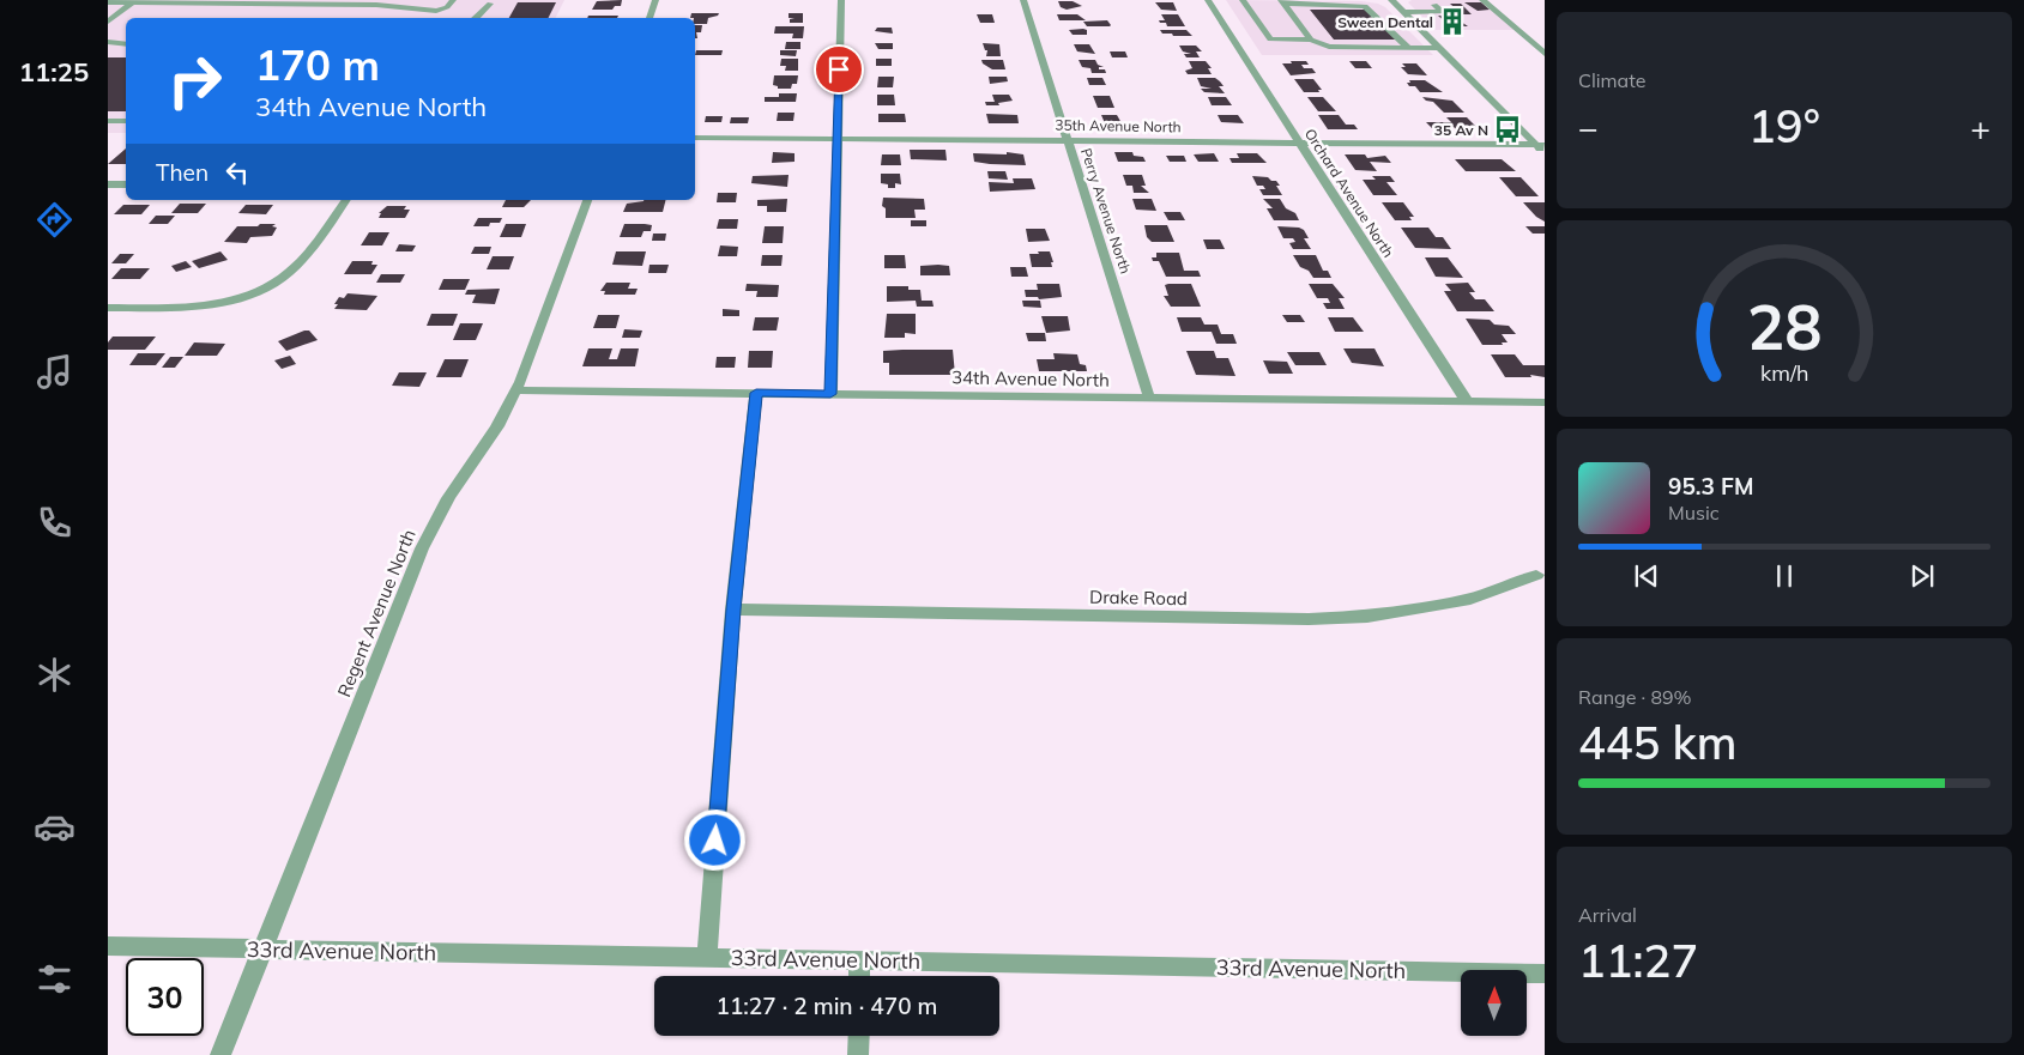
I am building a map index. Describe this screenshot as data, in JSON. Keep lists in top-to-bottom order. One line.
{"streets":{"street":["35th Avenue North","Orchard Avenue North","Perry Avenue North","34th Avenue North","Drake Road","Regent Avenue North","33rd Avenue North"]},"crossings":[["35th Avenue North","Orchard Avenue North"],["35th Avenue North","Perry Avenue North"],["Orchard Avenue North","34th Avenue North"],["Perry Avenue North","34th Avenue North"],["34th Avenue North","Regent Avenue North"],["Regent Avenue North","33rd Avenue North"]],"places":{"building":["Sween Dental"],"bus stop":["35 Av N"]},"north":"top","page":{"tabs":"11:25","tile":["Climate",["Range · 89%","445 km"],["Arrival","11:27"]],"turn":["170 m","34th Avenue North"],"heat":["−","19°","+"],"then":"Then","song":["95.3 FM","Music"],"limit":"30","trip":"11:27 · 2 min · 470 m","gauge":["28","km/h"]}}
